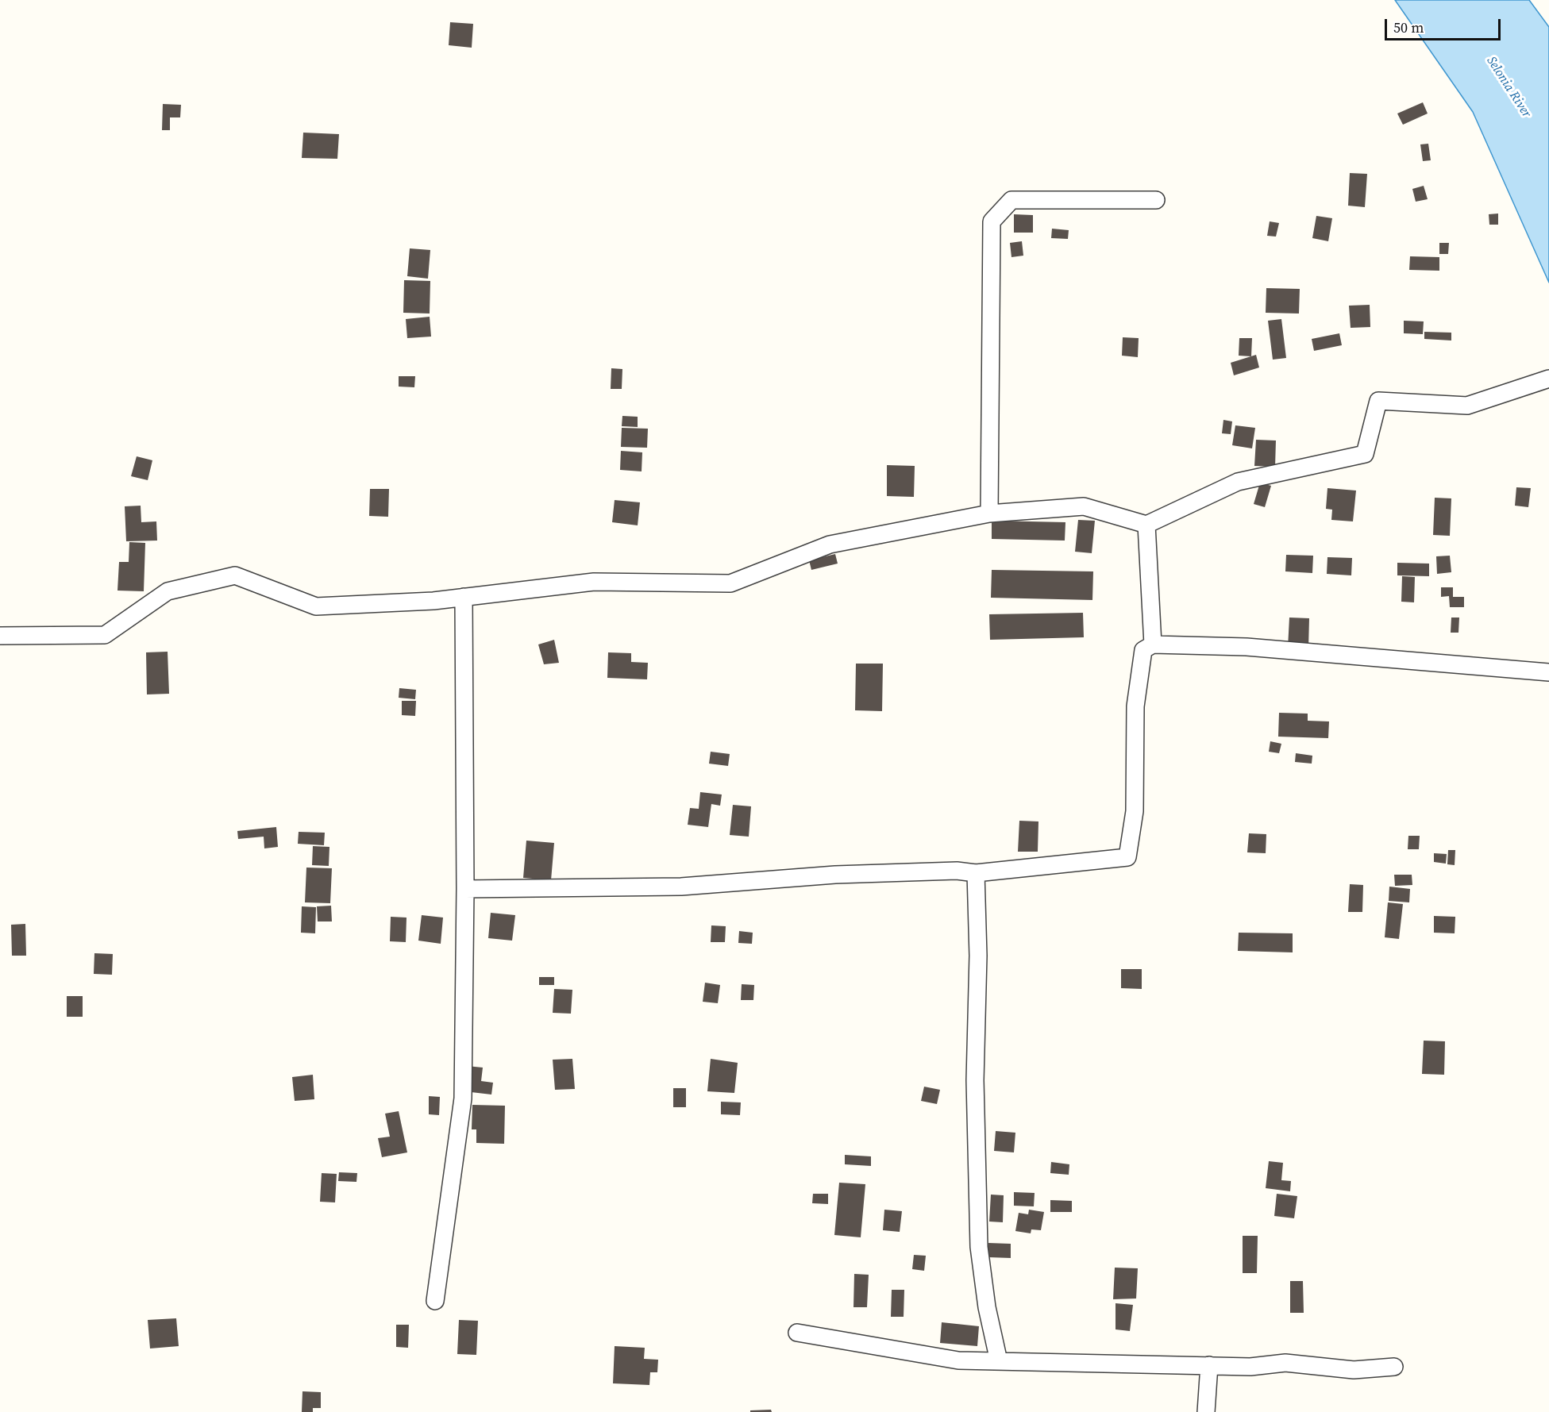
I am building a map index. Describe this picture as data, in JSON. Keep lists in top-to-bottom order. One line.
{"water":["Selonia River"],"scale_bar":"50 m"}
